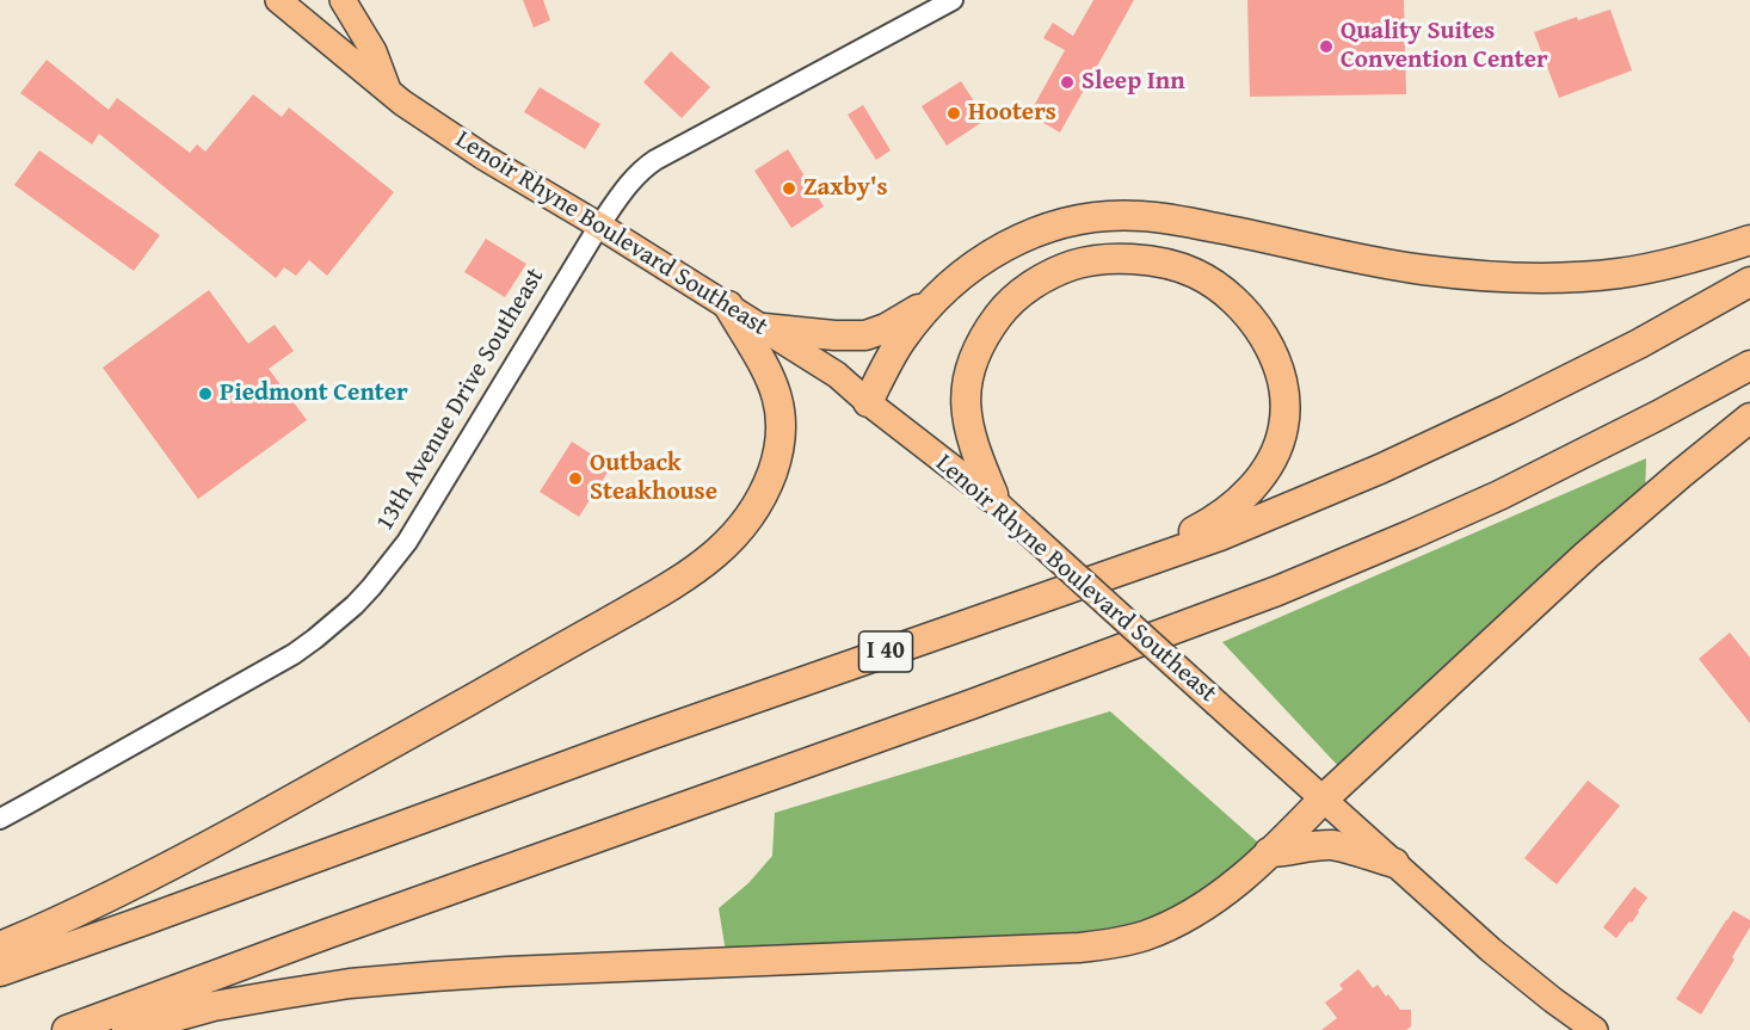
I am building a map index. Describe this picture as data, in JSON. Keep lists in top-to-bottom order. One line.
{"streets":{"highway":["I 40"],"main road":["Lenoir Rhyne Boulevard Southeast"],"street":["13th Avenue Drive Southeast"]},"crossings":[["Lenoir Rhyne Boulevard Southeast","13th Avenue Drive Southeast"]],"places":["Quality Suites Convention Center","Sleep Inn","Hooters","Zaxby's","Piedmont Center","Outback Steakhouse"]}
